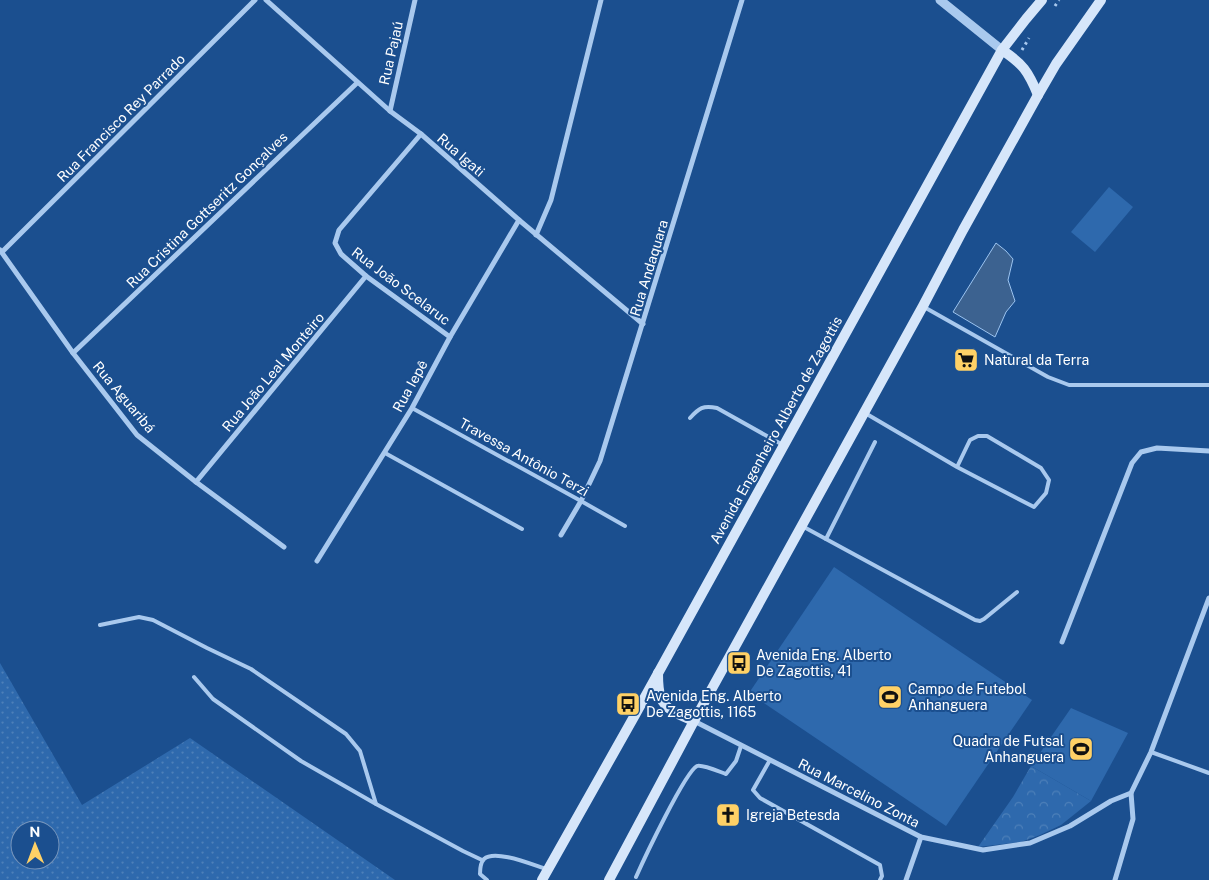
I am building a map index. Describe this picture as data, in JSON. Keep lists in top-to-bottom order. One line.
{"streets":{"main road":["Avenida Engenheiro Alberto de Zagottis"],"street":["Rua Pajaú","Rua Francisco Rey Parrado","Rua Igati","Rua Cristina Gottseritz Gonçalves","Rua Andaquara","Rua João Scelaruc","Rua João Leal Monteiro","Rua Iepê","Rua Aguaribá","Rua Marcelino Zonta"],"lane":["Travessa Antônio Terzi"]},"crossings":[["Rua Pajaú","Rua Igati"],["Rua Francisco Rey Parrado","Rua Aguaribá"],["Rua Igati","Rua Cristina Gottseritz Gonçalves"],["Rua Igati","Rua Andaquara"],["Rua Igati","Rua João Scelaruc"],["Rua Igati","Rua Iepê"],["Rua Cristina Gottseritz Gonçalves","Rua Aguaribá"],["Rua Andaquara","Travessa Antônio Terzi"],["Rua João Scelaruc","Rua João Leal Monteiro"],["Rua João Scelaruc","Rua Iepê"],["Rua João Leal Monteiro","Rua Aguaribá"],["Rua Iepê","Travessa Antônio Terzi"]],"places":{"supermarket":["Natural da Terra"],"bus stop":["Avenida Eng. Alberto De Zagottis, 41","Avenida Eng. Alberto De Zagottis, 1165"],"sports":["Campo de Futebol Anhanguera","Quadra de Futsal Anhanguera"],"church":["Igreja Betesda"]},"north":"top"}
